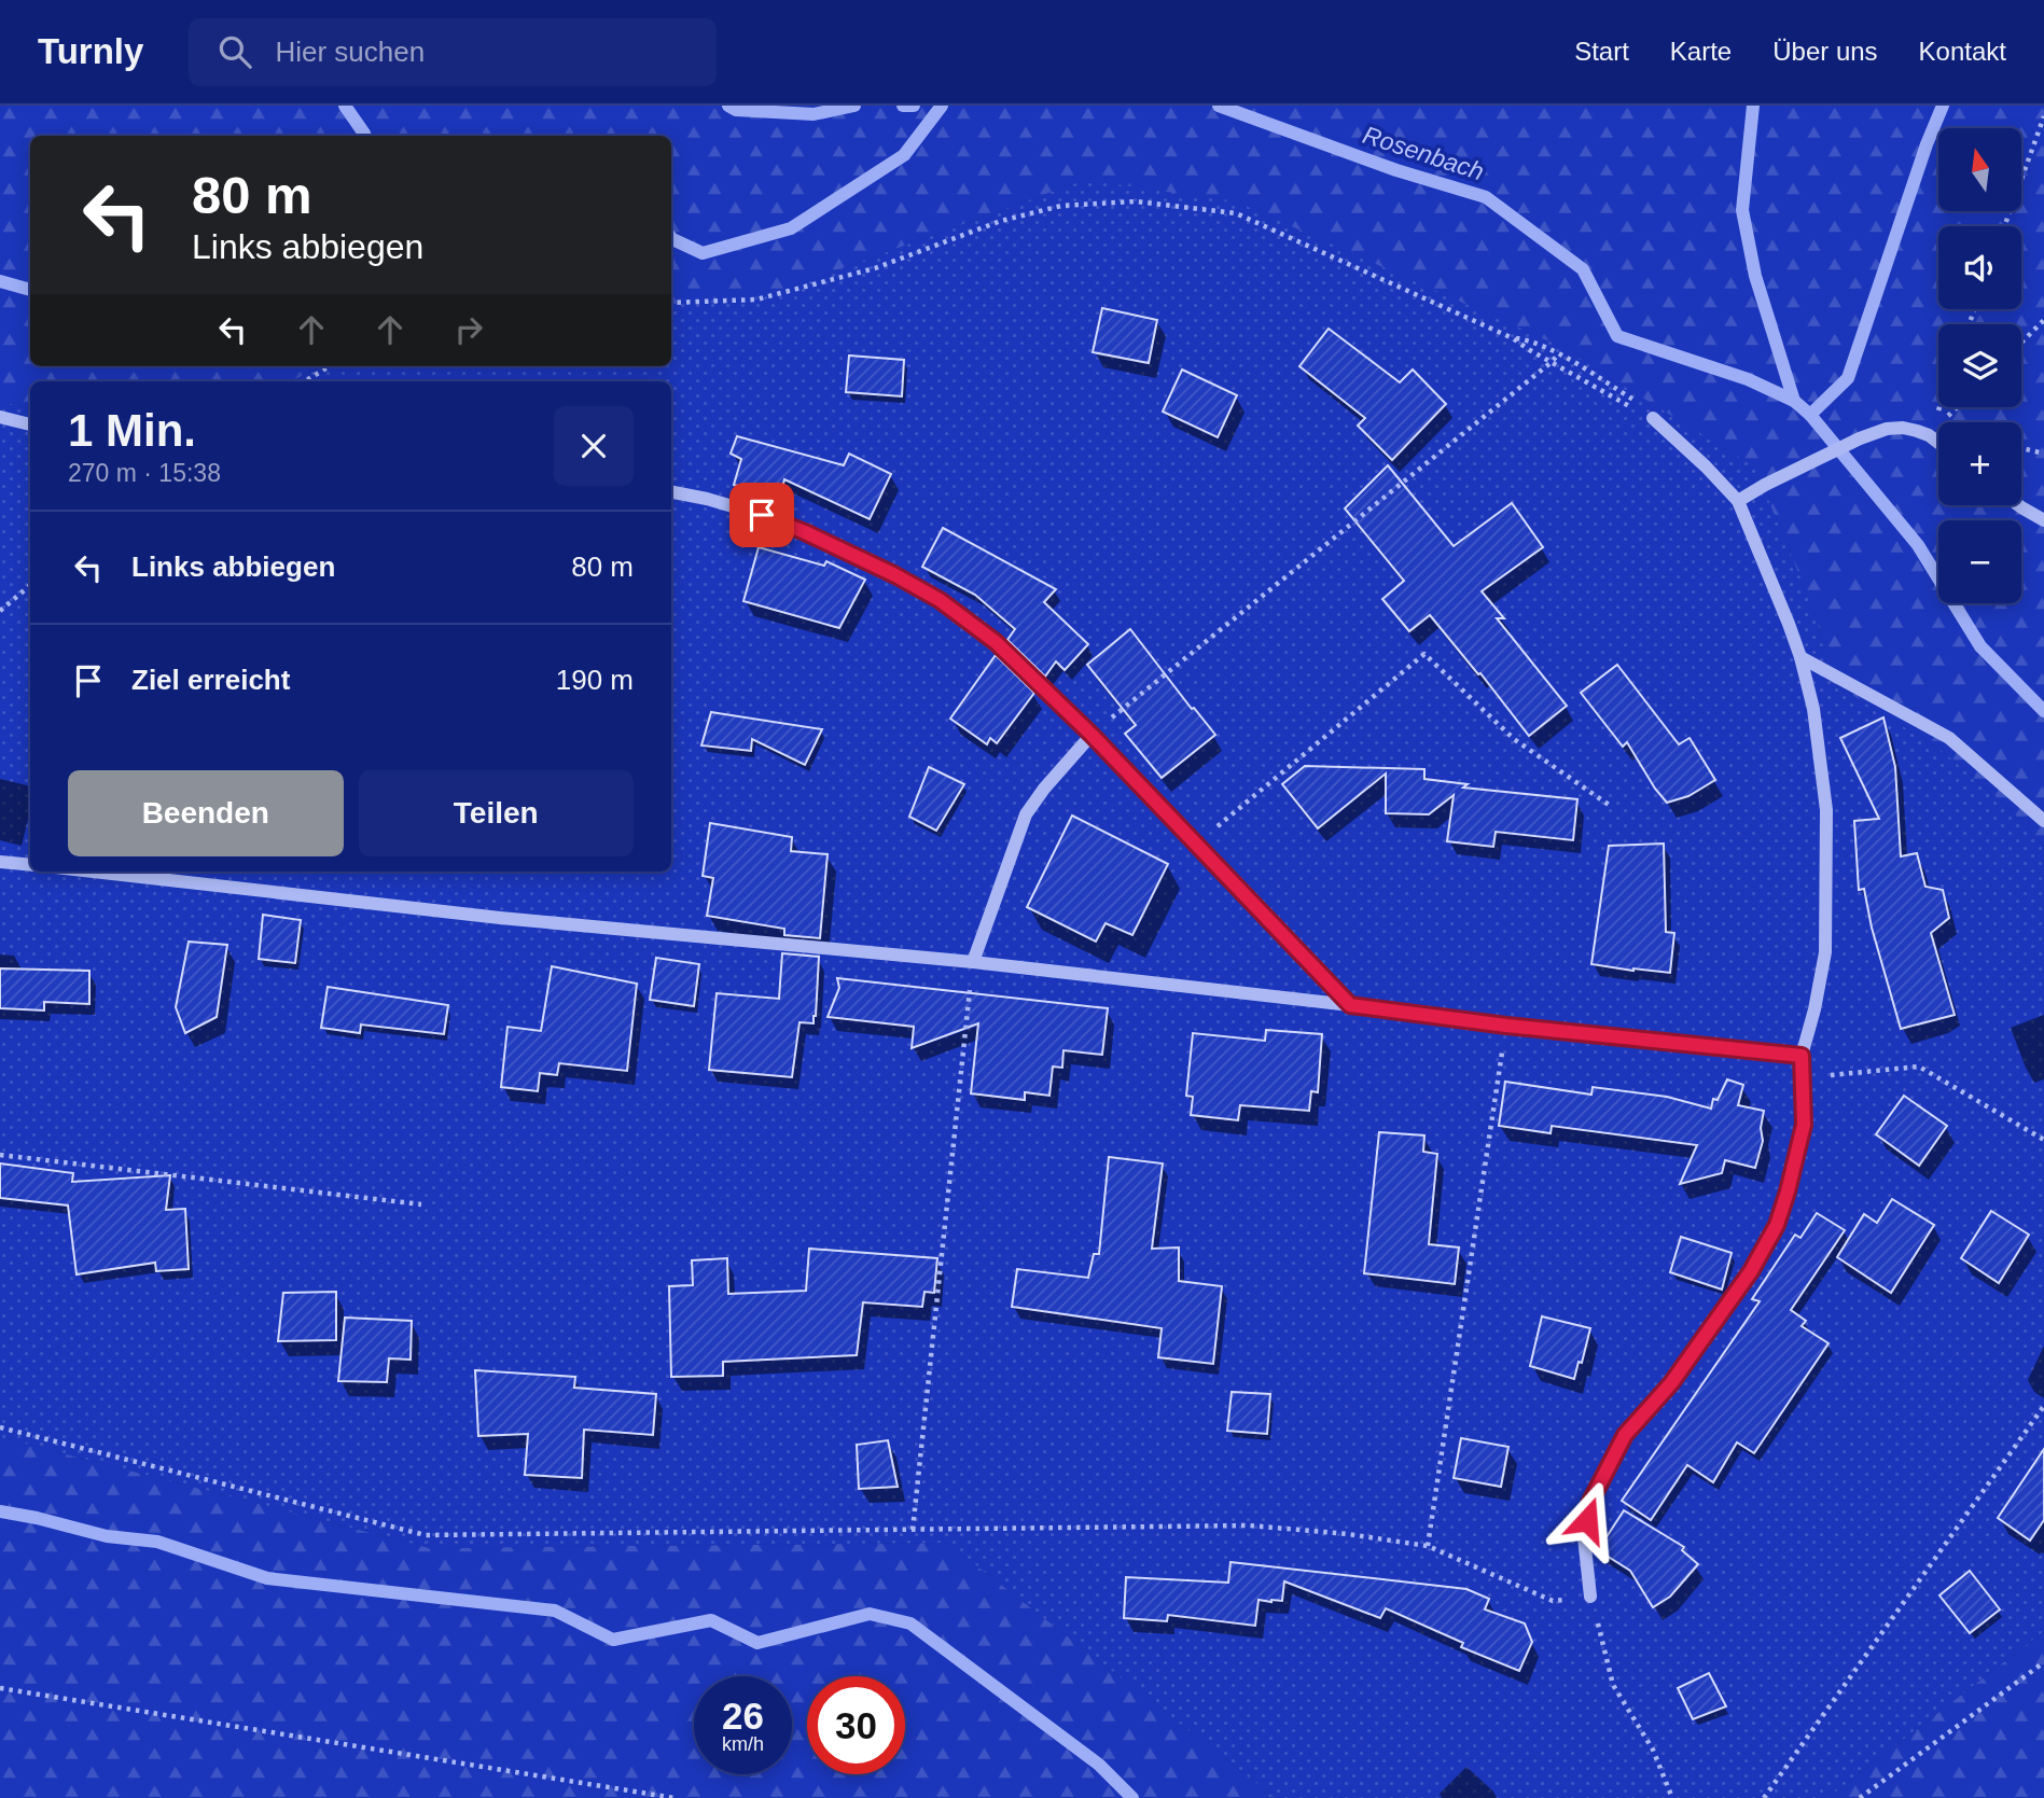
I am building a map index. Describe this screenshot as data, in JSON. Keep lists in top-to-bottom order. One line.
{"water":["Rosenbach"],"north":"top","page":{"header":"Turnly","search":"Hier suchen","nav":["Start","Karte","Über uns","Kontakt"],"map_buttons":["+","−"],"turn":["80 m","Links abbiegen"],"heading":["1 Min.","270 m · 15:38"],"list":[{"name":"Links abbiegen","value":"80 m"},{"name":"Ziel erreicht","value":"190 m"}],"buttons":["Beenden","Teilen"],"speed":"26 km/h","limit":"30"}}
